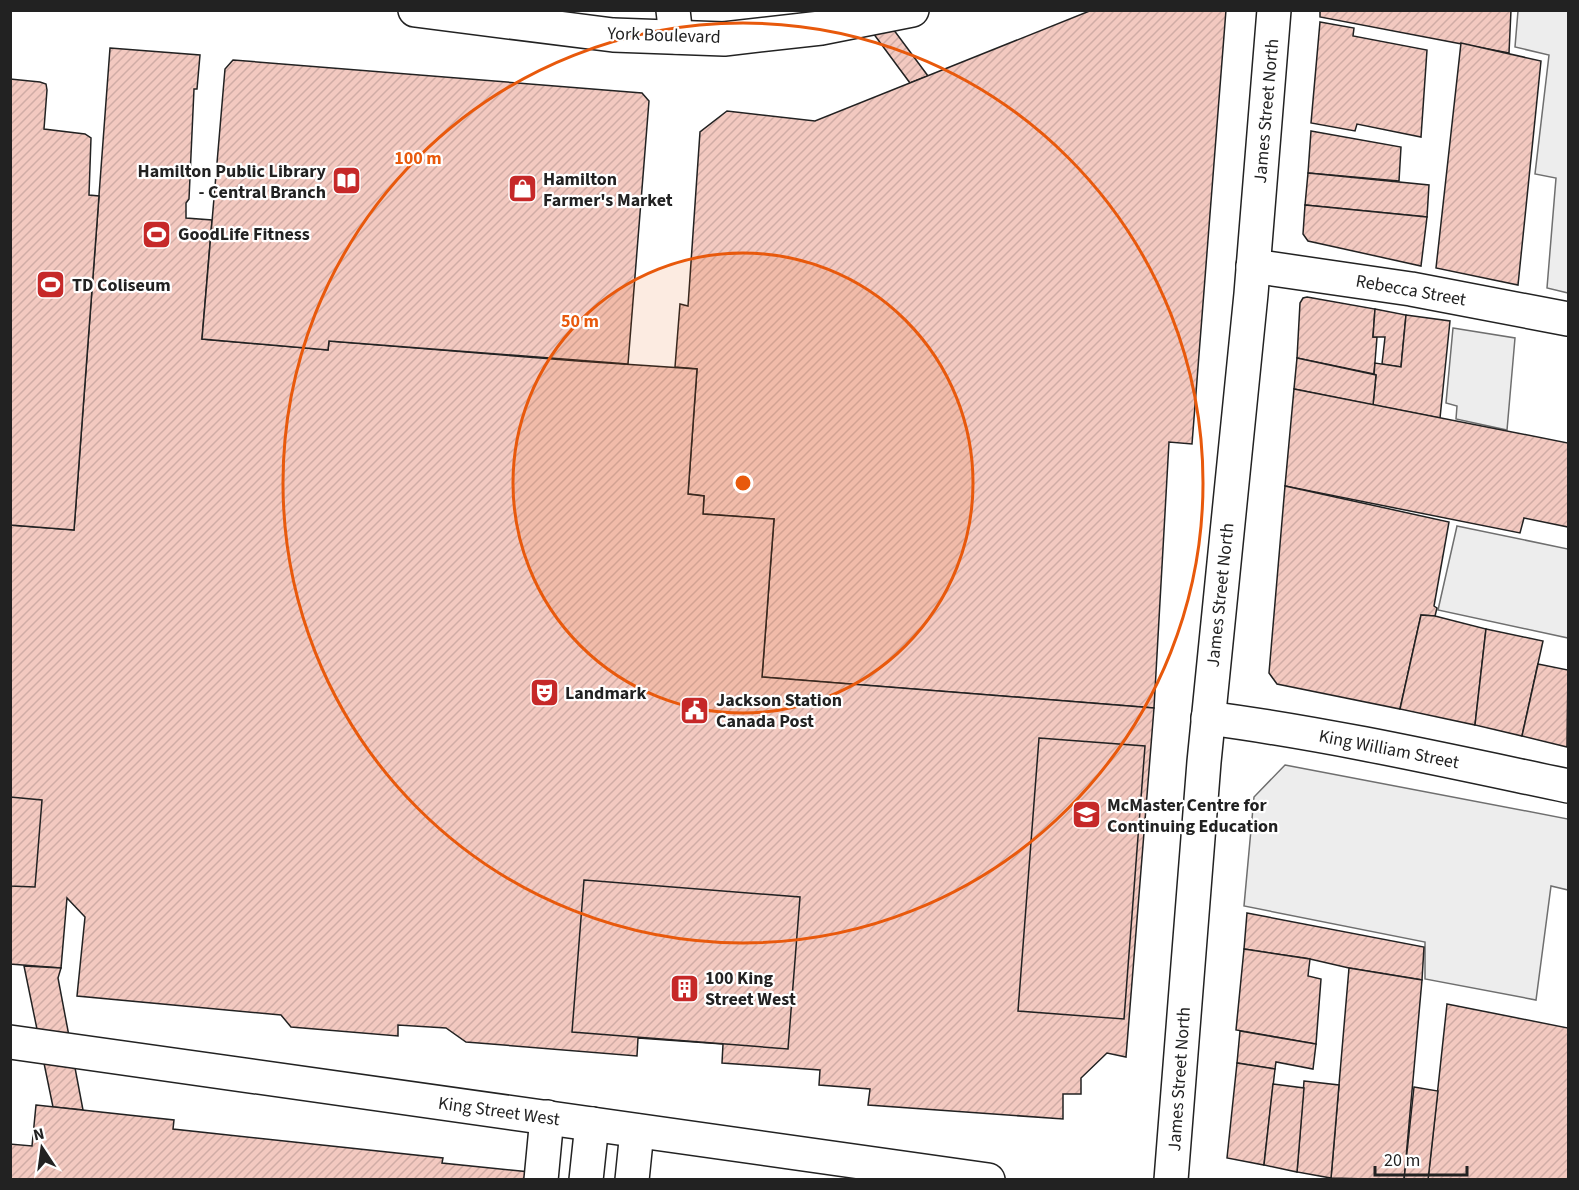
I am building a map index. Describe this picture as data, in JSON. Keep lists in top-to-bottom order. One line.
{"streets":{"main road":["York Boulevard","James Street North","Rebecca Street","King William Street","King Street West"]},"crossings":[["James Street North","Rebecca Street"],["James Street North","King William Street"]],"places":{"library":["Hamilton Public Library - Central Branch"],"shop":["Hamilton Farmer's Market"],"sports":["GoodLife Fitness","TD Coliseum"],"theatre":["Landmark"],"public building":["Jackson Station Canada Post"],"school or university":["McMaster Centre for Continuing Education"],"building":["100 King Street West"]},"scale_bar":"20 m","north":"top","rings":["100 m","50 m"]}
